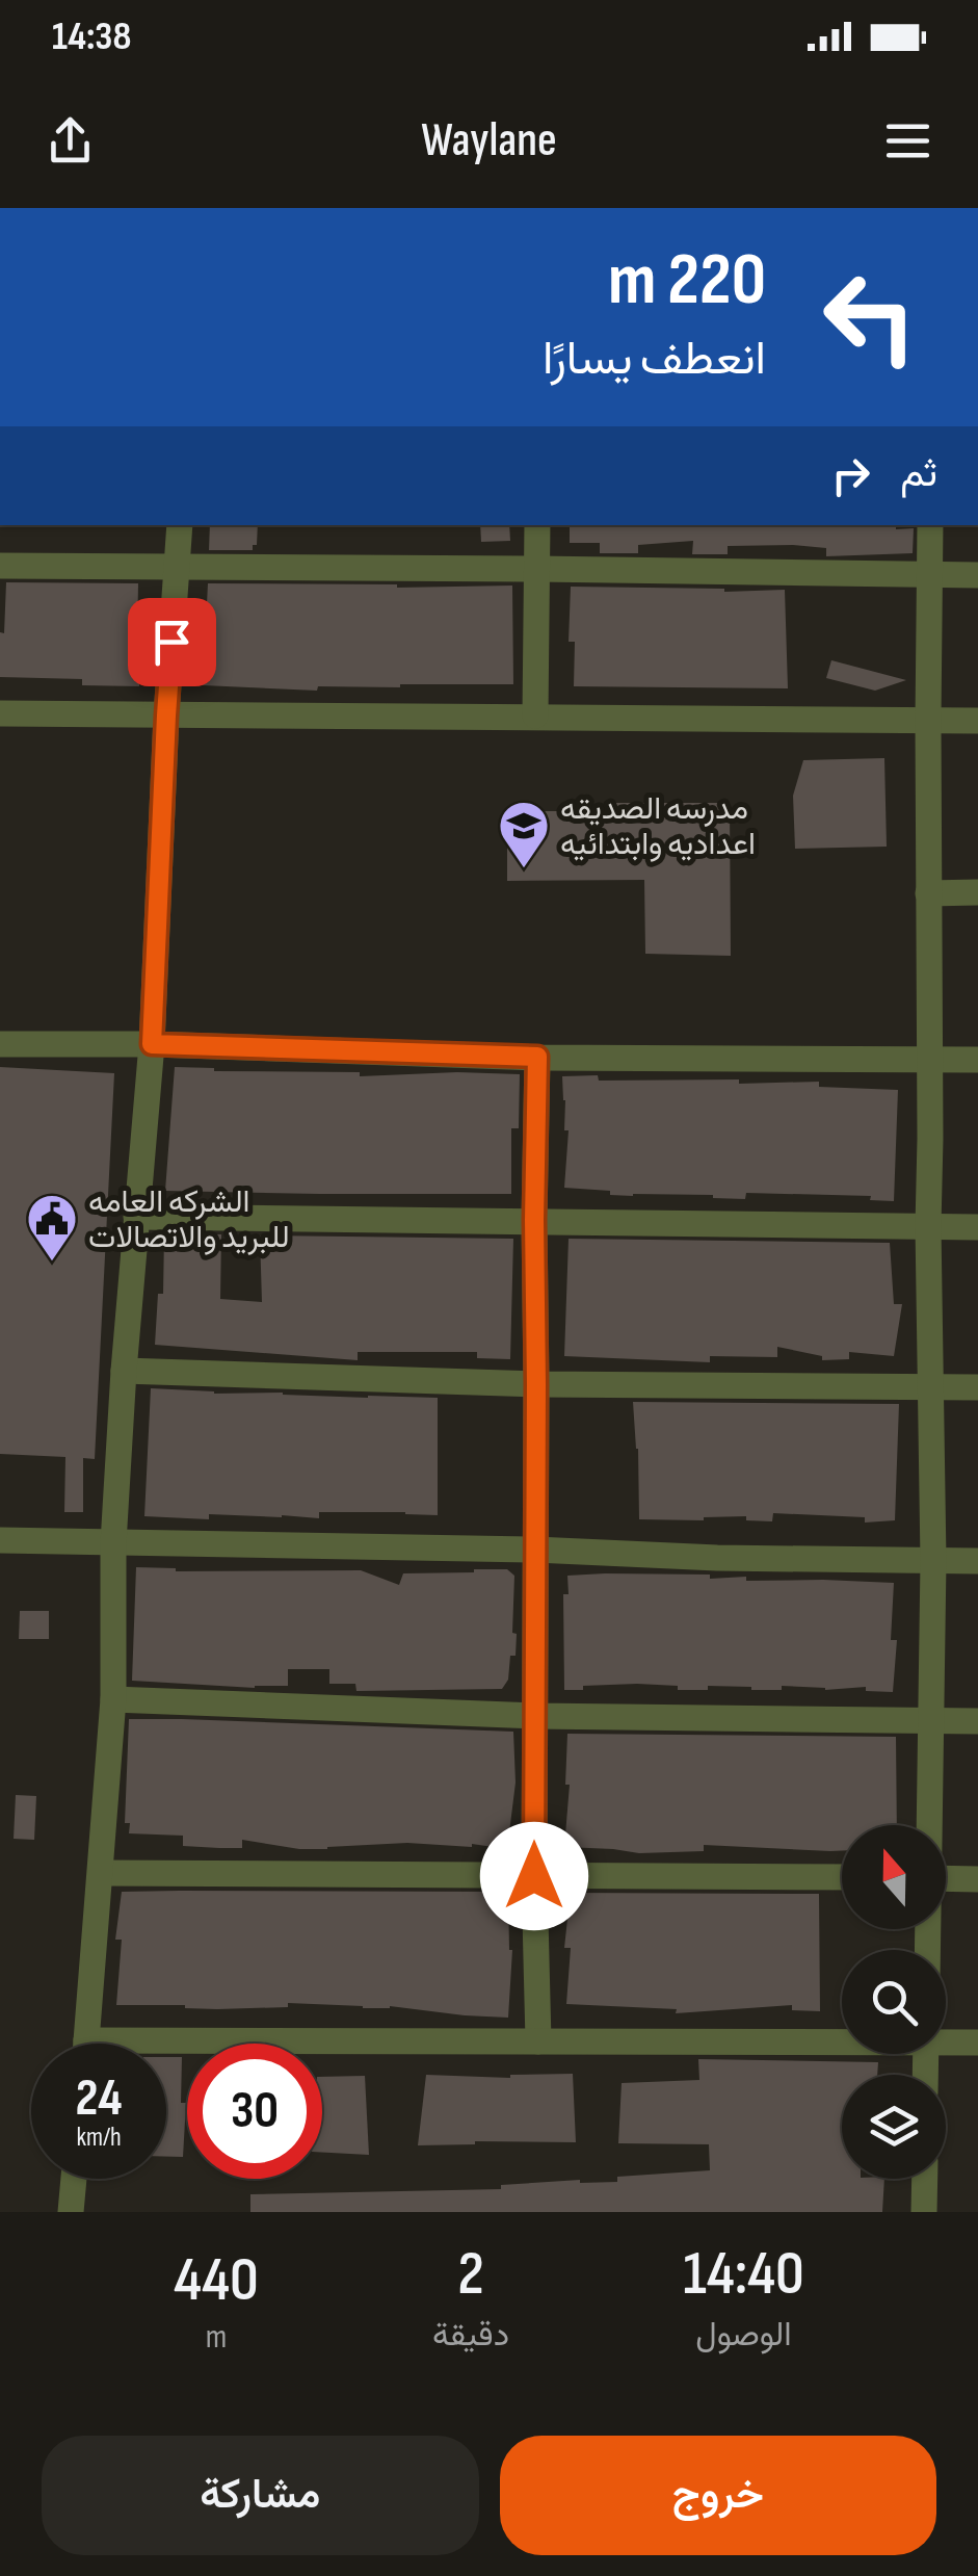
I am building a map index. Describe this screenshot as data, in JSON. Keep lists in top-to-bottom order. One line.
{"places":{"school or university":["مدرسه الصديقه اعداديه وابتدائيه"],"public building":["الشركه العامه للبريد والاتصالات"]},"north":"top","page":{"status":"14:38","header":"Waylane","turn":["220 m","انعطف يسارًا"],"then":"ثم","speed":"24 km/h","limit":"30","eta":["14:40","الوصول","2","دقيقة","440","m"],"buttons":["خروج","مشاركة"]}}
